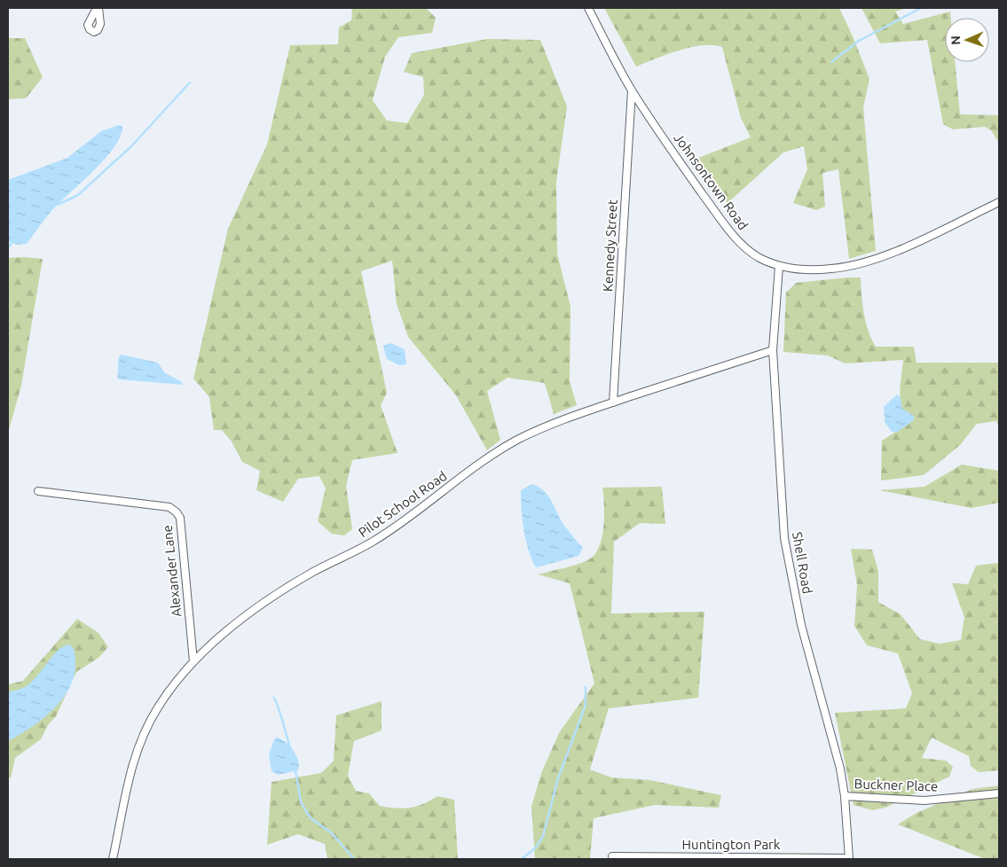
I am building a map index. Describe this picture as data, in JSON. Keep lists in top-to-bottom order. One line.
{"streets":{"street":["Johnsontown Road","Kennedy Street","Pilot School Road","Shell Road","Alexander Lane","Buckner Place","Huntington Park"]},"crossings":[["Johnsontown Road","Kennedy Street"],["Johnsontown Road","Shell Road"],["Kennedy Street","Pilot School Road"],["Pilot School Road","Shell Road"],["Pilot School Road","Alexander Lane"],["Shell Road","Buckner Place"],["Shell Road","Huntington Park"]],"north":"left"}
